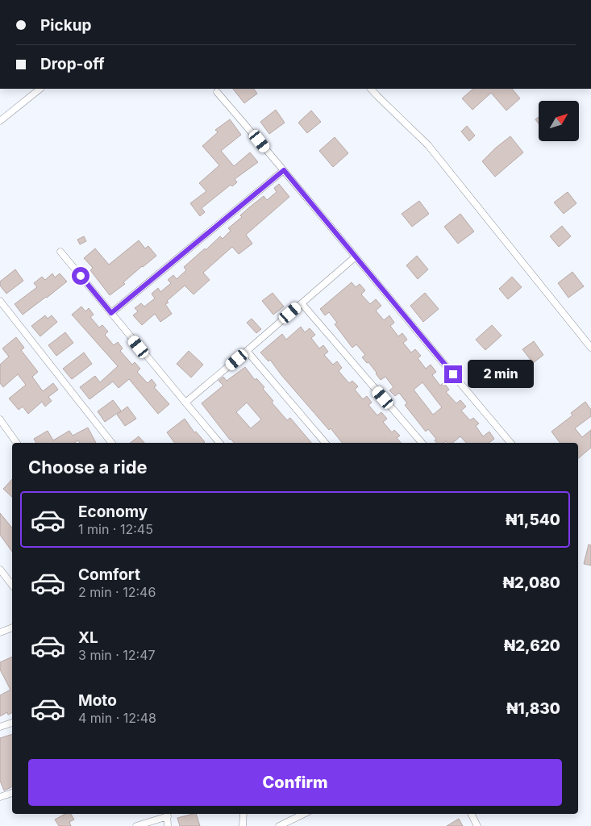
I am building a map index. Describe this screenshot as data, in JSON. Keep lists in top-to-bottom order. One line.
{"north":"top right","page":{"banner":["Pickup","Drop-off"],"bubble":"2 min","heading":"Choose a ride","list":[{"name":"Economy","note":"1 min · 12:45","value":"₦1,540"},{"name":"Comfort","note":"2 min · 12:46","value":"₦2,080"},{"name":"XL","note":"3 min · 12:47","value":"₦2,620"},{"name":"Moto","note":"4 min · 12:48","value":"₦1,830"}],"buttons":"Confirm"}}
